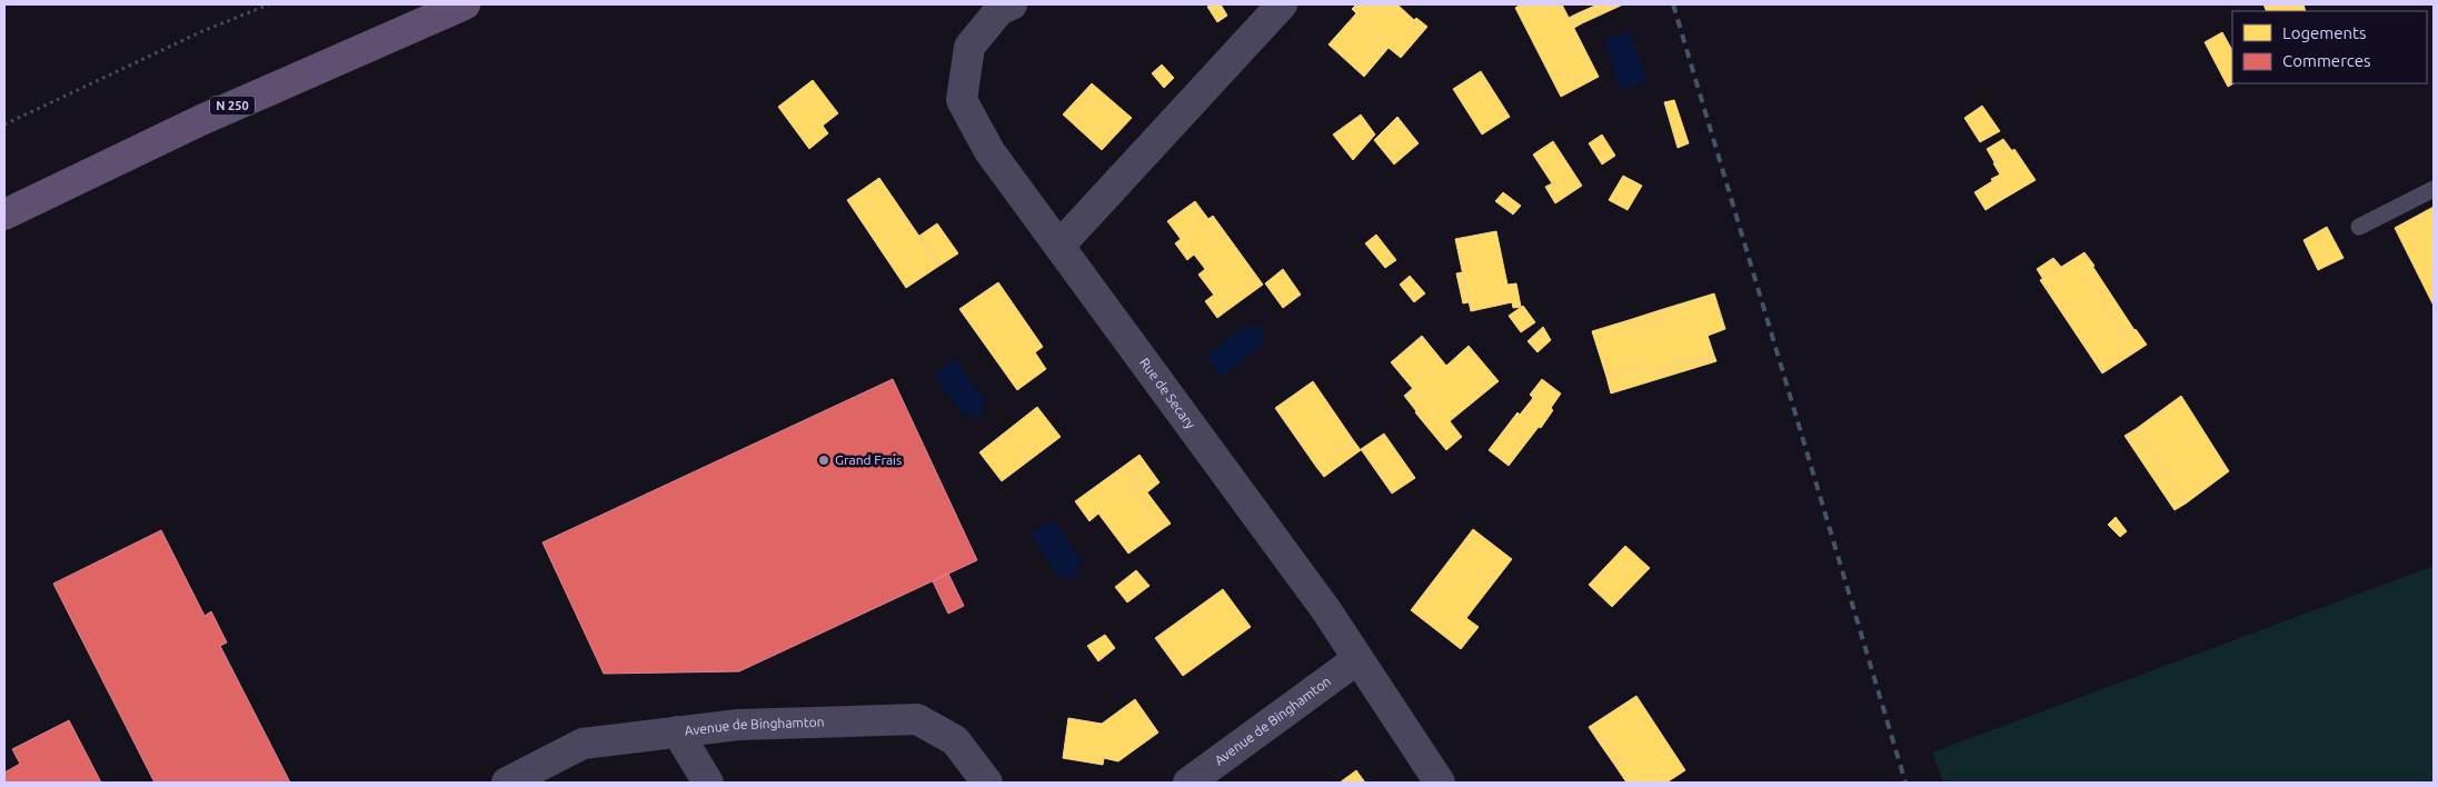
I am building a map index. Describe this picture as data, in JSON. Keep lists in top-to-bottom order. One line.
{"streets":{"main road":["N 250"],"street":["Rue de Secary","Avenue de Binghamton"]},"crossings":[["Rue de Secary","Avenue de Binghamton"]],"places":["Grand Frais"],"legend":["Logements","Commerces"]}
